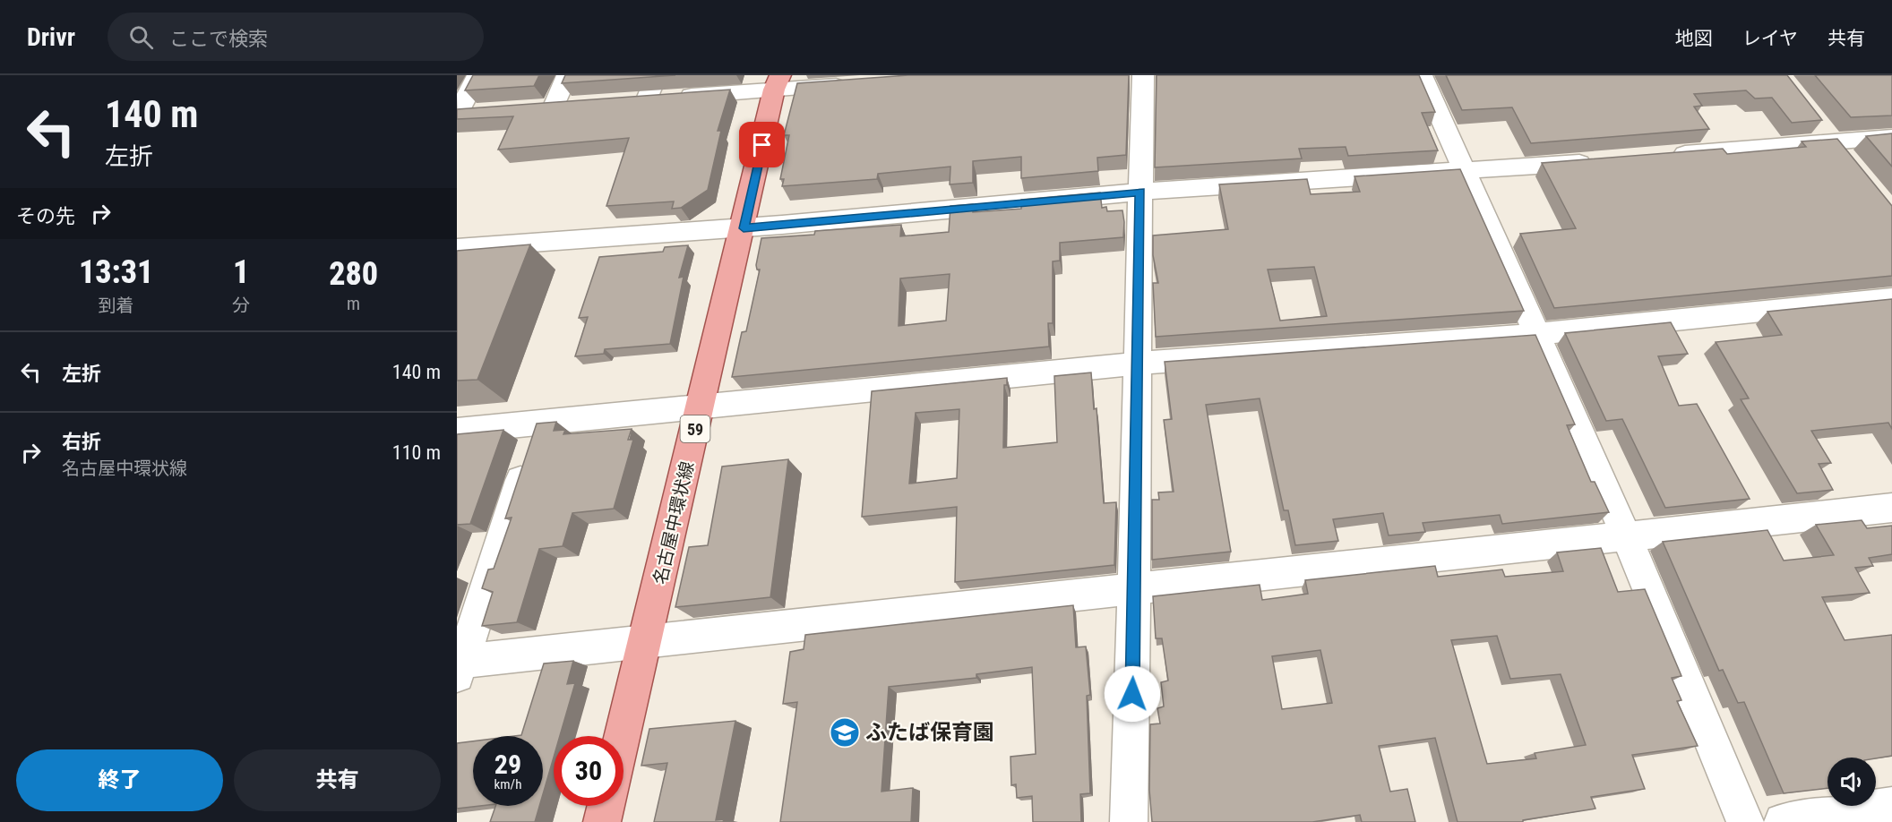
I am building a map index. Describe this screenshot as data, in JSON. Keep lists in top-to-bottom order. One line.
{"streets":{"main road":["59","名古屋中環状線"]},"places":{"school or university":["ふたば保育園"]},"page":{"header":"Drivr","search":"ここで検索","nav":["地図","レイヤ","共有"],"turn":["140 m","左折"],"then":"その先","eta":["13:31","到着","1","分","280","m"],"list":[{"name":"左折","value":"140 m"},{"name":"右折","note":"名古屋中環状線","value":"110 m"}],"speed":"29 km/h","limit":"30","buttons":["終了","共有"]}}
